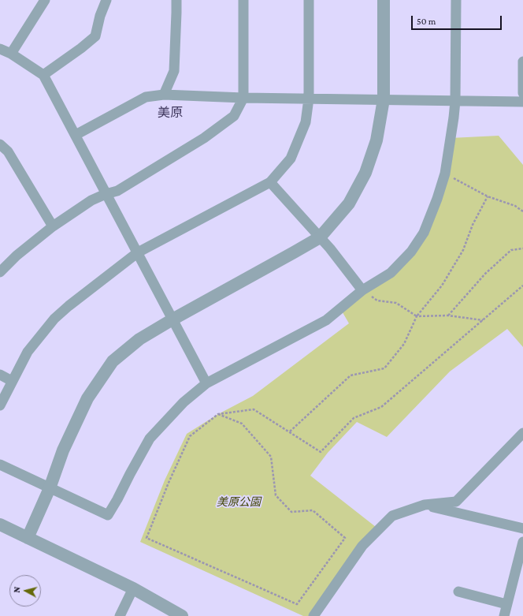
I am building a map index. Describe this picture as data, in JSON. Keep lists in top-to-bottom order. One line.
{"districts":["美原"],"parks":["美原公園"],"scale_bar":"50 m","north":"left"}
